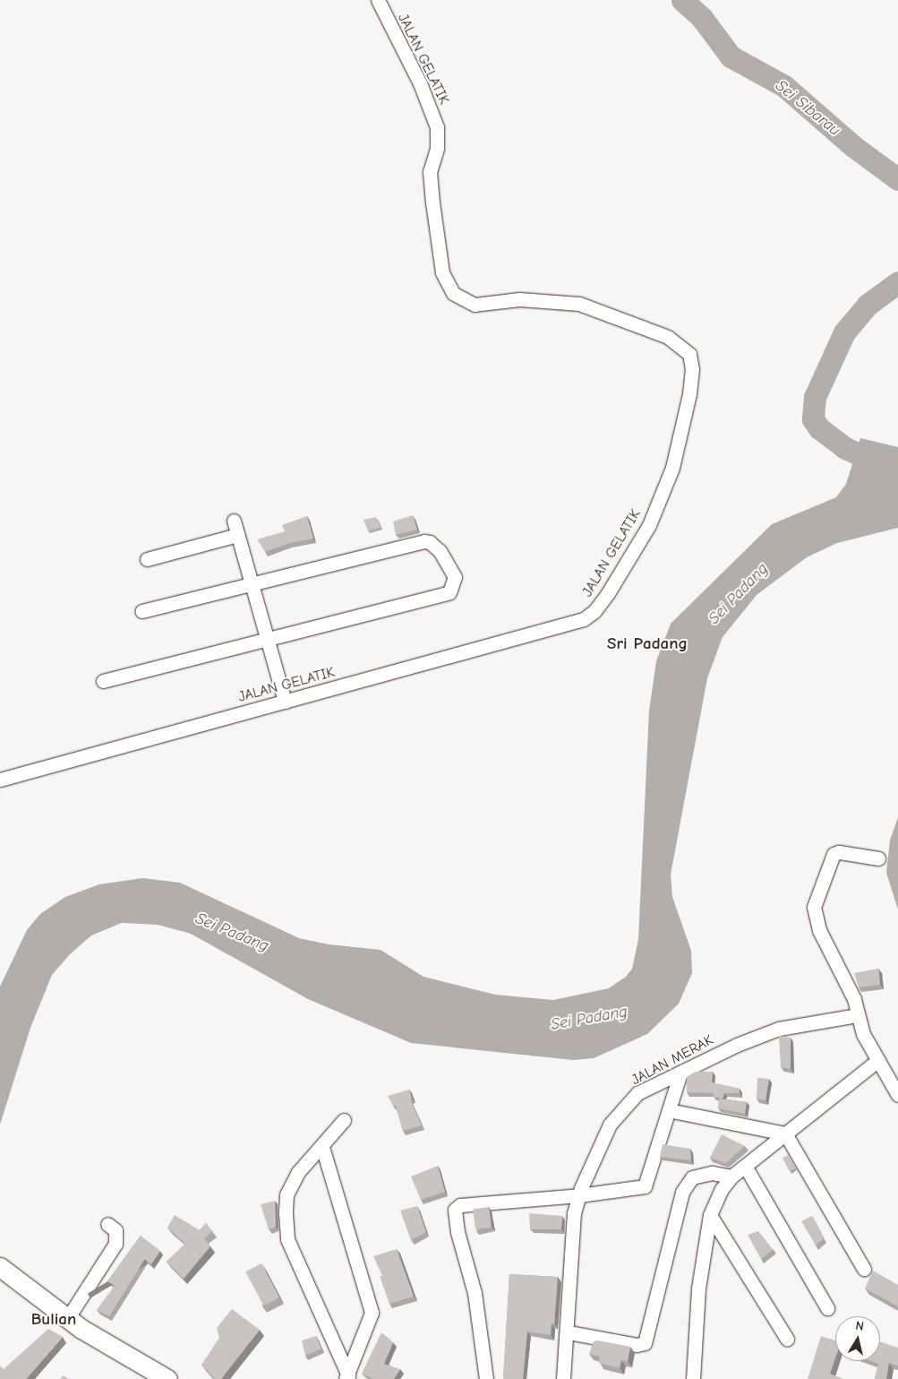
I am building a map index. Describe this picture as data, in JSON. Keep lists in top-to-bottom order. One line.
{"streets":{"street":["JALAN GELATIK","JALAN MERAK"]},"districts":["Sri Padang","Bulian"],"water":["Sei Sibarau","Sei Padang"],"north":"top"}
